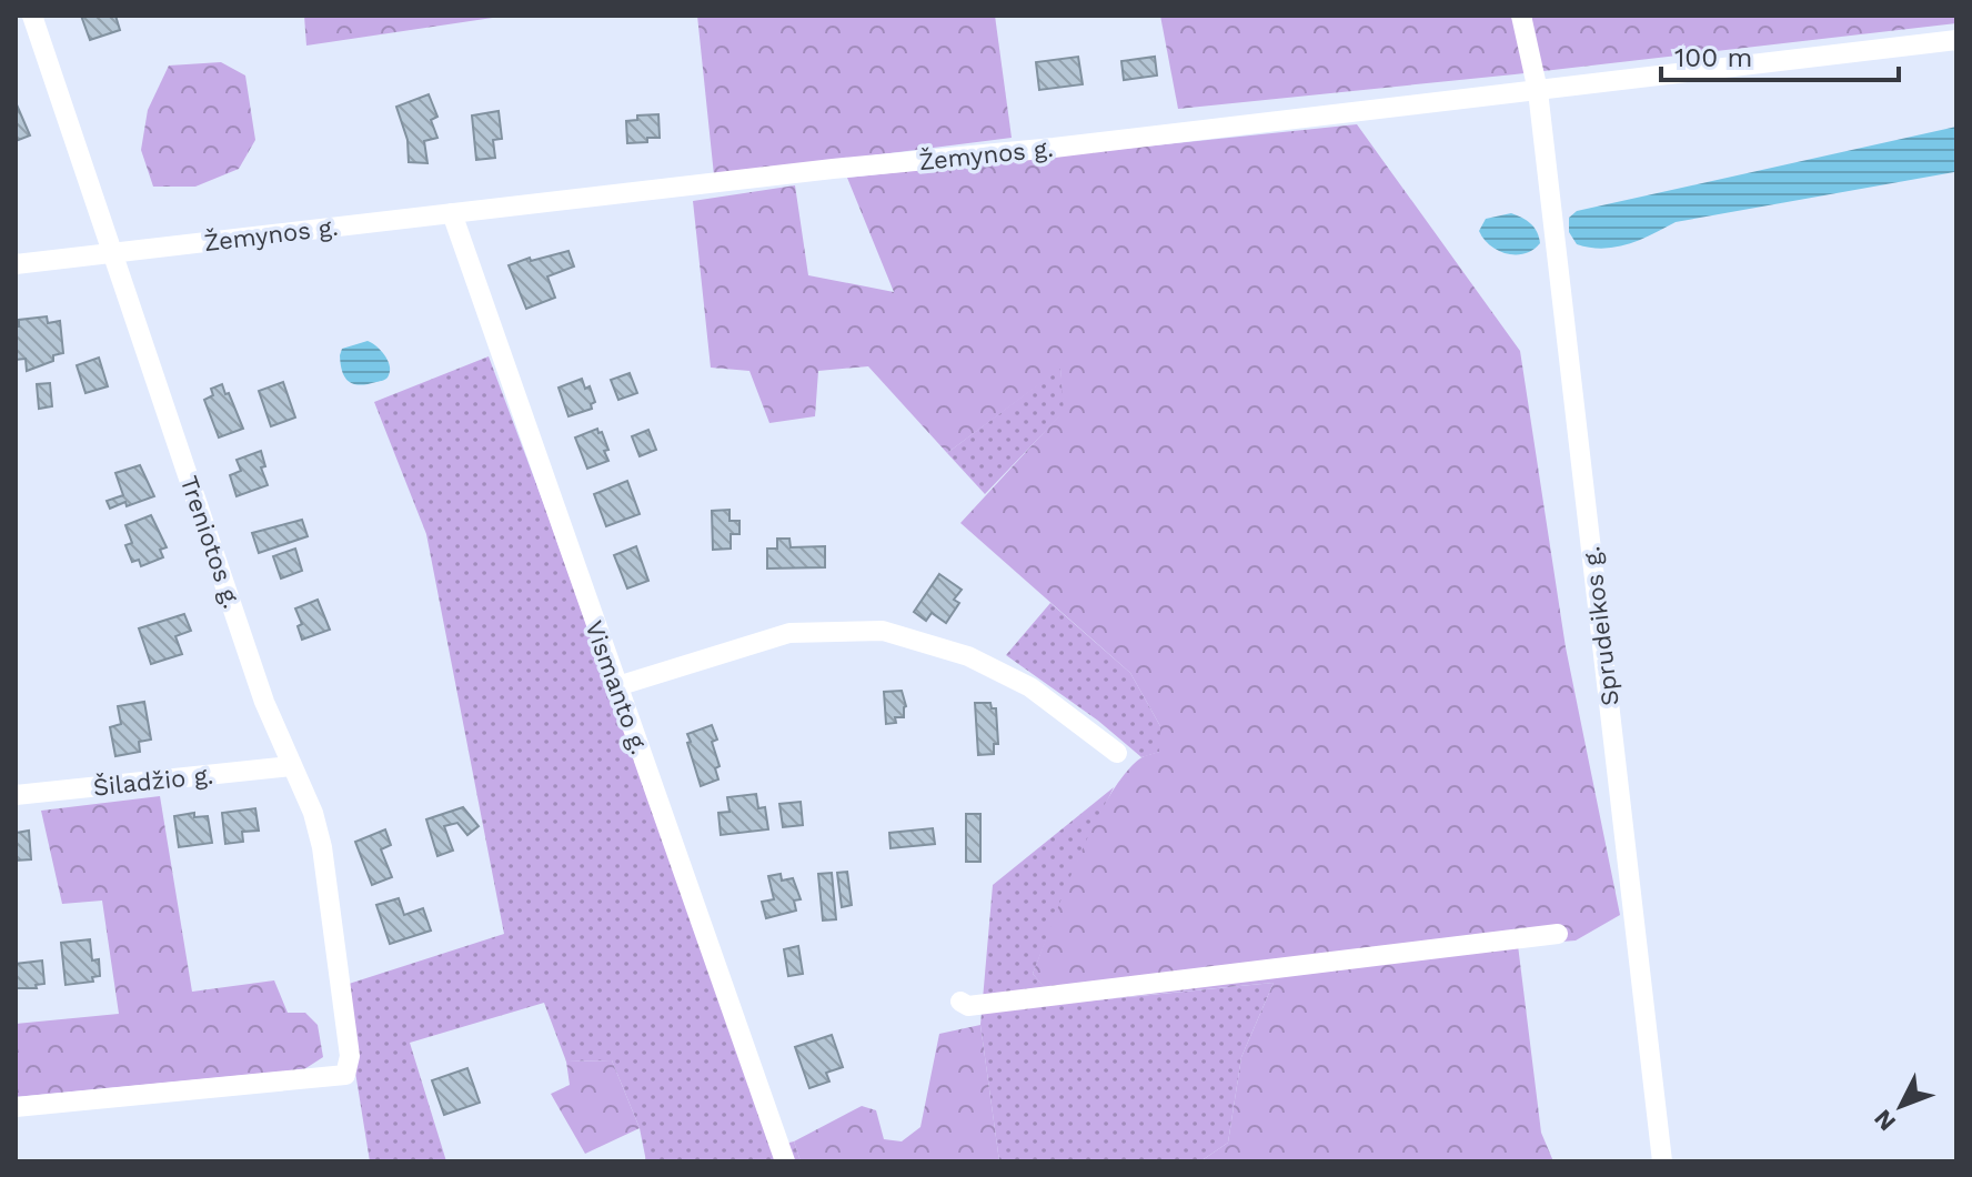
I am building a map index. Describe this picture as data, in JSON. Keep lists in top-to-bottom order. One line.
{"streets":{"street":["Žemynos g.","Treniotos g.","Sprudeikos g.","Vismanto g.","Šiladžio g."]},"crossings":[["Žemynos g.","Treniotos g."],["Žemynos g.","Sprudeikos g."],["Žemynos g.","Vismanto g."],["Treniotos g.","Šiladžio g."]],"scale_bar":"100 m","north":"bottom left"}
